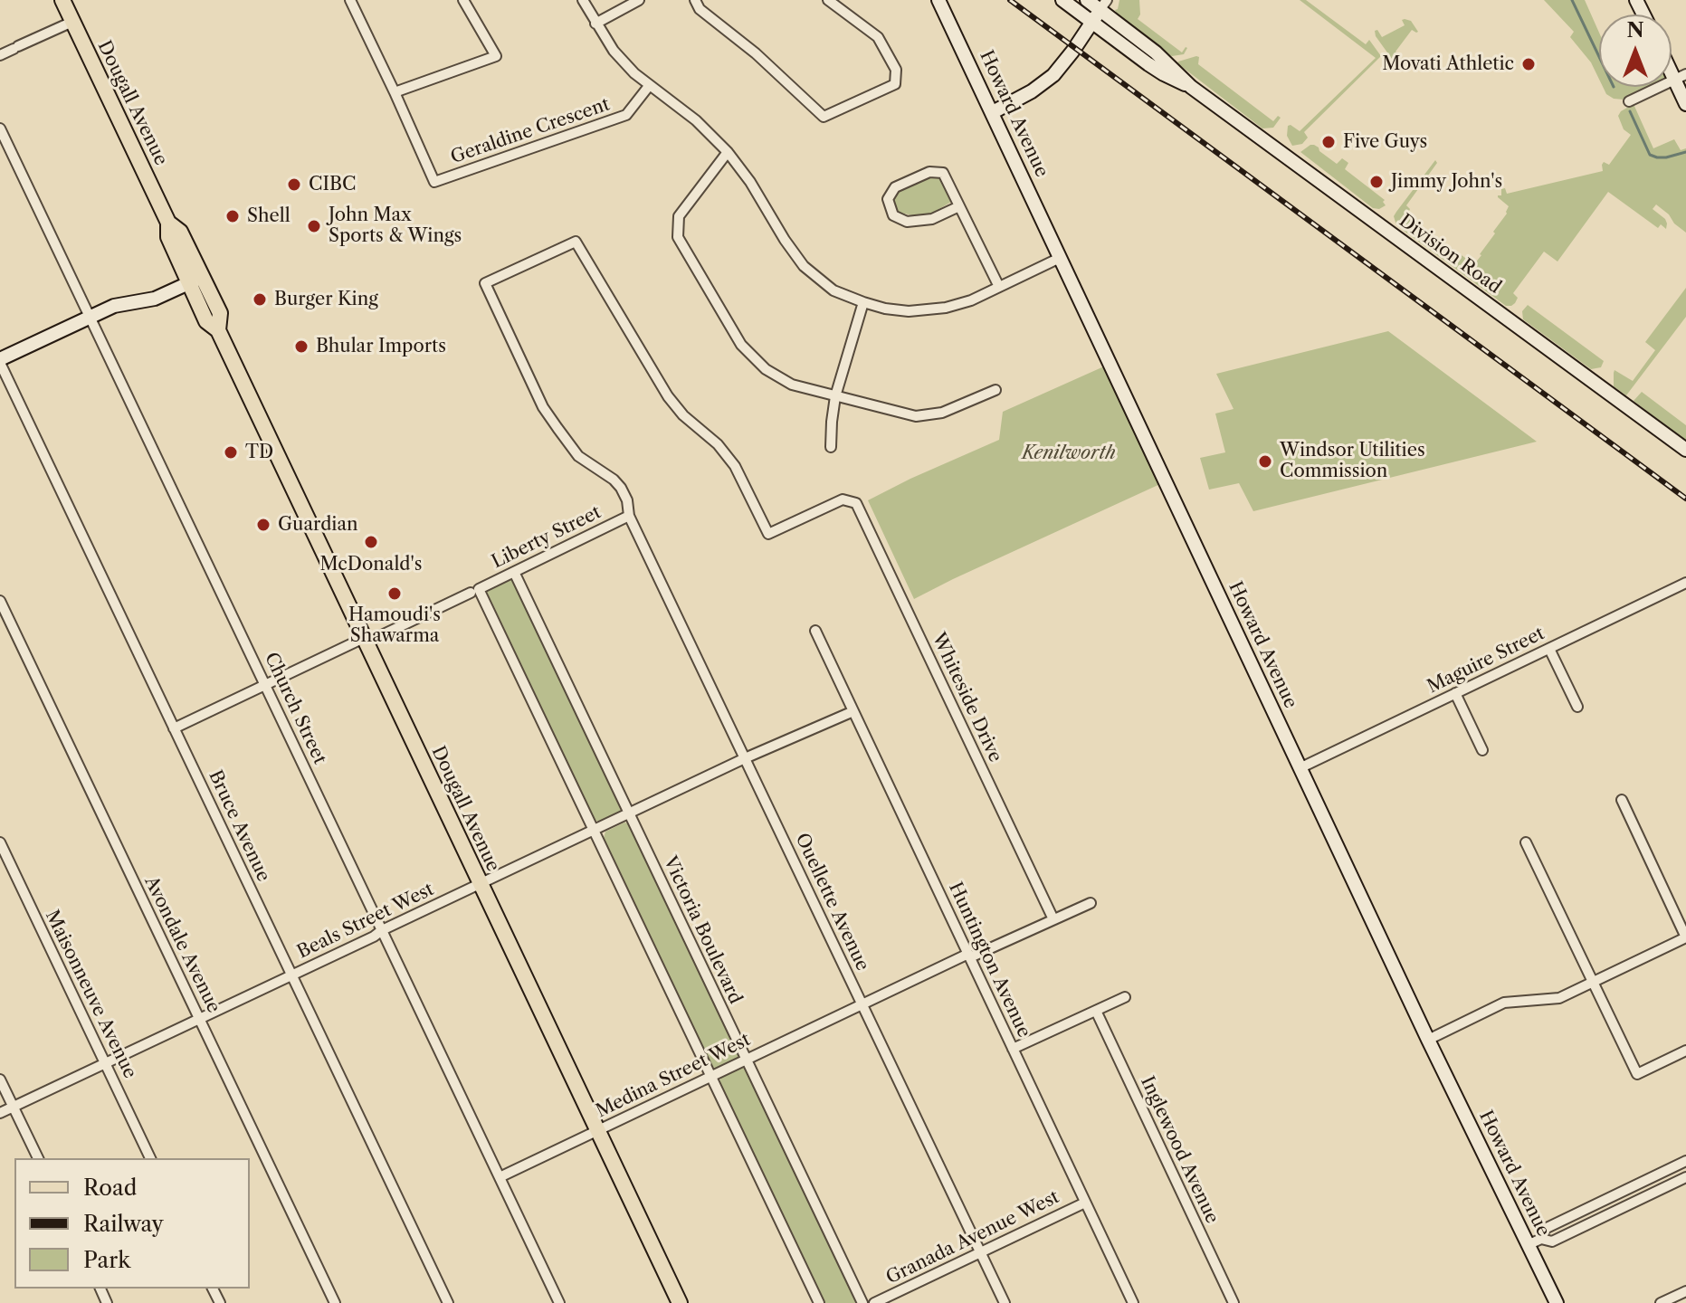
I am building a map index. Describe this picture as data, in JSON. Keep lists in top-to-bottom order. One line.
{"streets":{"main road":["Dougall Avenue"],"street":["Howard Avenue","Geraldine Crescent","Division Road","Liberty Street","Maguire Street","Whiteside Drive","Church Street","Bruce Avenue","Ouellette Avenue","Beals Street West","Victoria Boulevard","Avondale Avenue","Huntington Avenue","Maisonneuve Avenue","Medina Street West","Inglewood Avenue","Granada Avenue West"]},"crossings":[["Dougall Avenue","Liberty Street"],["Dougall Avenue","Beals Street West"],["Dougall Avenue","Medina Street West"],["Howard Avenue","Maguire Street"],["Liberty Street","Church Street"],["Liberty Street","Bruce Avenue"],["Liberty Street","Ouellette Avenue"],["Liberty Street","Victoria Boulevard"],["Whiteside Drive","Ouellette Avenue"],["Whiteside Drive","Medina Street West"],["Church Street","Beals Street West"],["Church Street","Medina Street West"],["Bruce Avenue","Beals Street West"],["Ouellette Avenue","Beals Street West"],["Ouellette Avenue","Medina Street West"],["Ouellette Avenue","Granada Avenue West"],["Beals Street West","Victoria Boulevard"],["Beals Street West","Avondale Avenue"],["Beals Street West","Huntington Avenue"],["Beals Street West","Maisonneuve Avenue"],["Victoria Boulevard","Medina Street West"],["Huntington Avenue","Medina Street West"],["Huntington Avenue","Granada Avenue West"]],"parks":["Kenilworth"],"places":["Movati Athletic","Five Guys","Jimmy John's","CIBC","Shell","John Max Sports & Wings","Burger King","Bhular Imports","TD","Windsor Utilities Commission","Guardian","McDonald's","Hamoudi's Shawarma"],"legend":["Road","Railway","Park"],"north":"top"}
